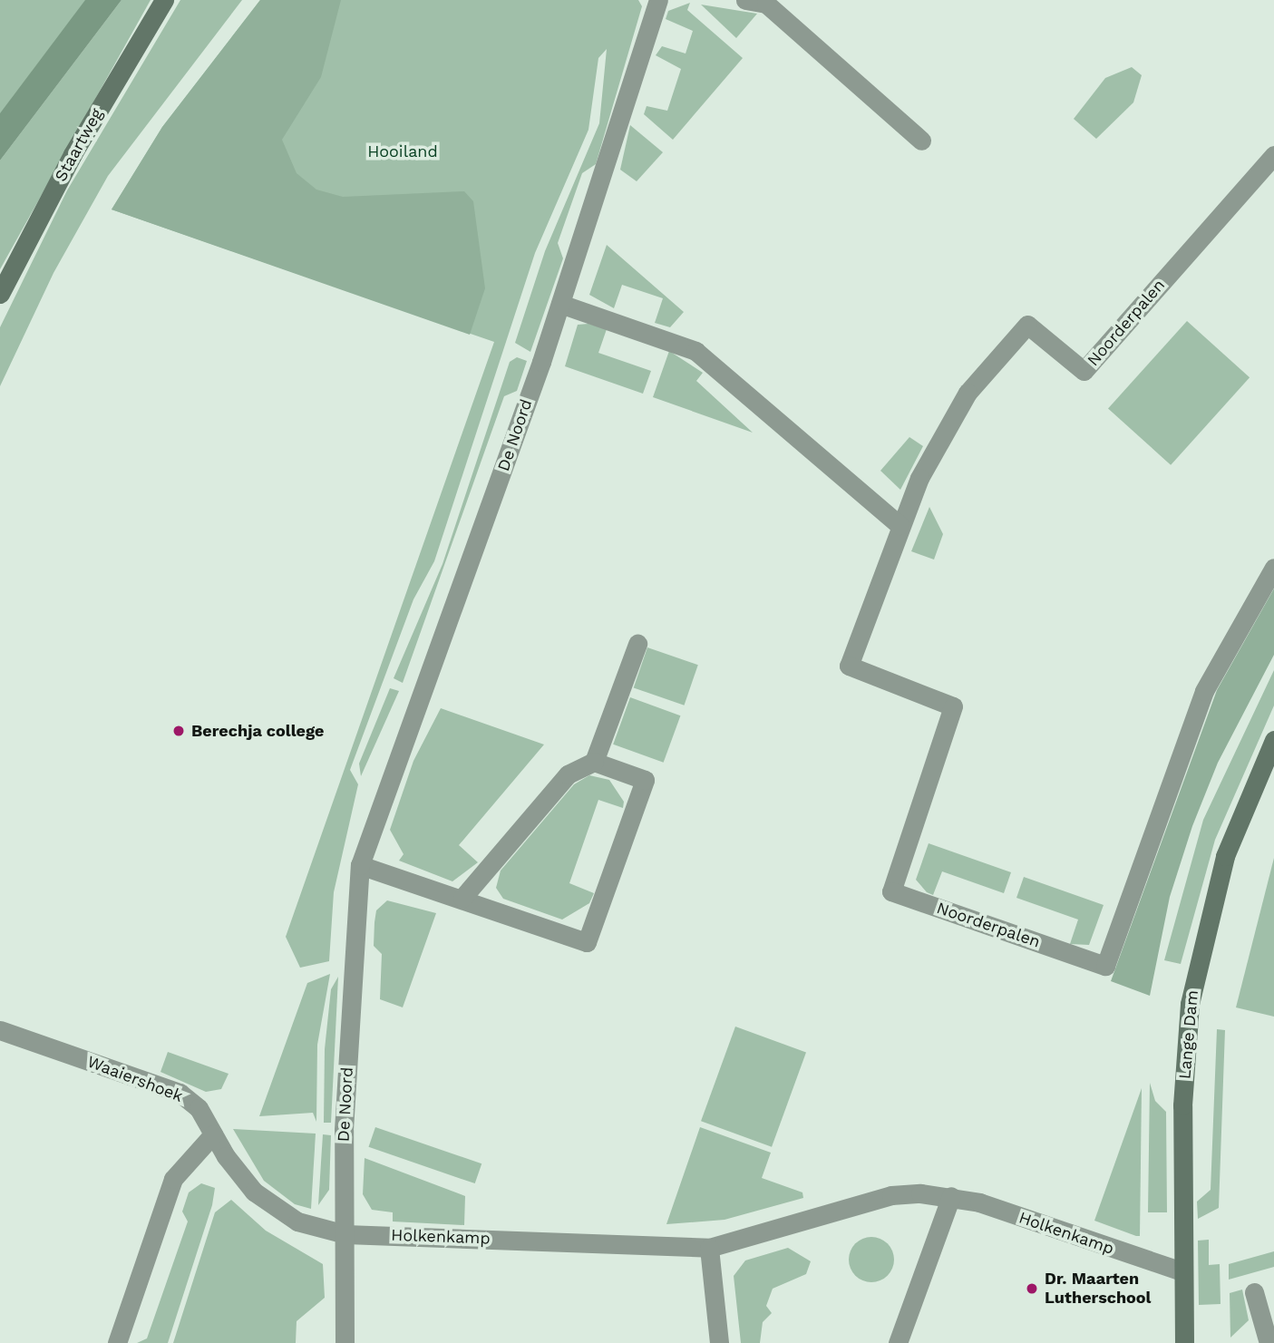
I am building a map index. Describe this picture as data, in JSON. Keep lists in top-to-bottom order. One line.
{"streets":{"street":["Staartweg","Noorderpalen","De Noord","Lange Dam","Waaiershoek","Holkenkamp"]},"crossings":[["De Noord","Holkenkamp"],["Lange Dam","Holkenkamp"],["Waaiershoek","Holkenkamp"]],"parks":["Hooiland"],"places":["Berechja college","Dr. Maarten Lutherschool"]}
